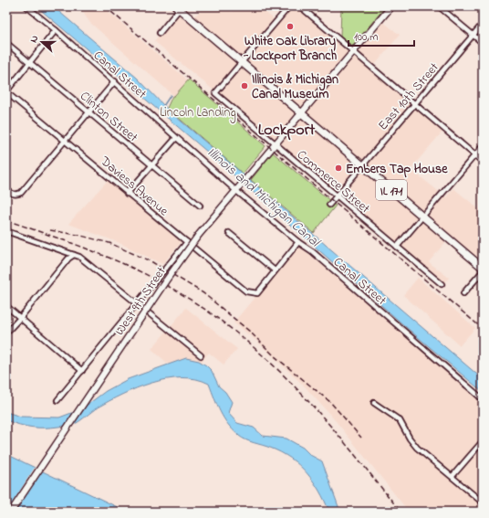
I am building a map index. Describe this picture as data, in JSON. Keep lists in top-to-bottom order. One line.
{"streets":{"main road":["IL 171","West 9th Street"],"street":["Canal Street","East 10th Street","Clinton Street","Commerce Street","Daviess Avenue"]},"crossings":[["Canal Street","West 9th Street"],["East 10th Street","Commerce Street"],["East 10th Street","IL 171"],["Commerce Street","IL 171"],["Commerce Street","West 9th Street"],["Daviess Avenue","West 9th Street"],["IL 171","West 9th Street"]],"districts":["Lockport"],"water":["Illinois and Michigan Canal"],"parks":["Lincoln Landing"],"places":["White Oak Library - Lockport Branch","Illinois & Michigan Canal Museum","Embers Tap House"],"scale_bar":"100 m","north":"left"}
